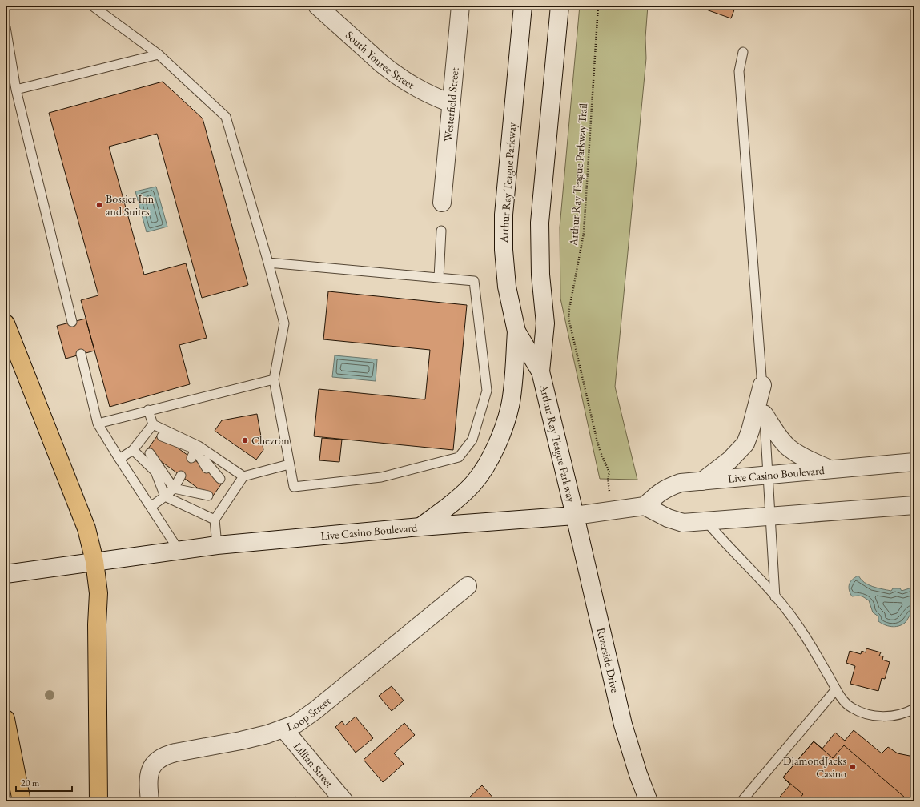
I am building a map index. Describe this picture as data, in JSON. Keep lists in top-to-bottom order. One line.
{"streets":{"street":["South Youree Street","Westerfield Street","Arthur Ray Teague Parkway","Live Casino Boulevard","Riverside Drive","Loop Street","Lillian Street"],"path":["Arthur Ray Teague Parkway Trail"]},"crossings":[["South Youree Street","Westerfield Street"],["Arthur Ray Teague Parkway Trail","Live Casino Boulevard"],["Arthur Ray Teague Parkway","Live Casino Boulevard"],["Arthur Ray Teague Parkway","Riverside Drive"],["Live Casino Boulevard","Riverside Drive"],["Loop Street","Lillian Street"]],"places":["Bossier Inn and Suites","Chevron","DiamondJacks Casino"],"scale_bar":"20 m"}
